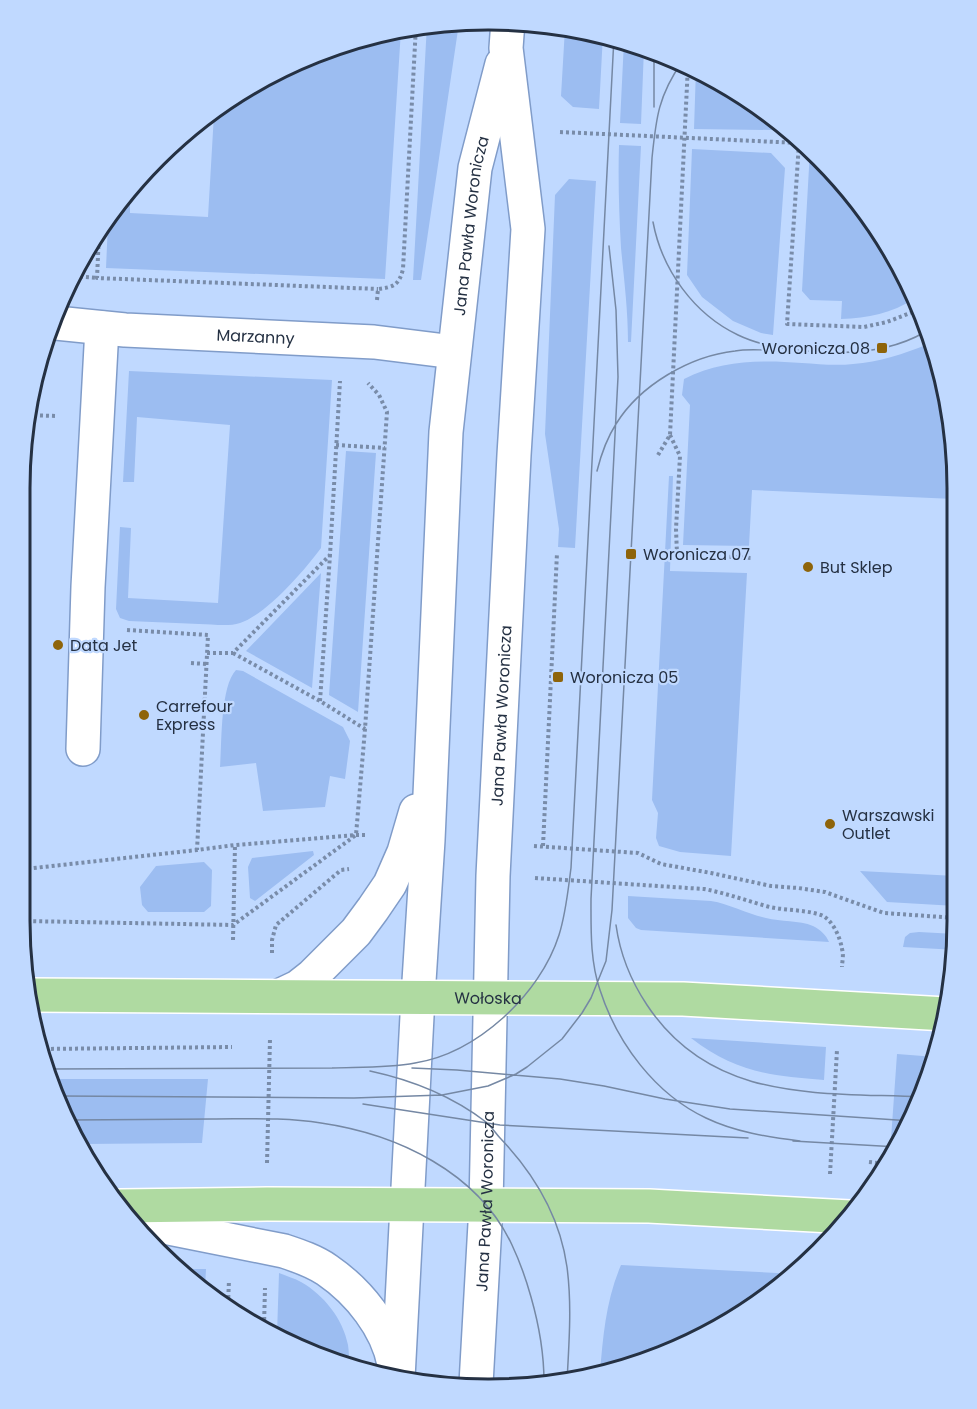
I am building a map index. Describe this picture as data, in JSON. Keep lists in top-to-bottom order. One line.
{"streets":{"main road":["Wołoska"],"street":["Jana Pawła Woronicza","Marzanny"]},"crossings":[["Jana Pawła Woronicza","Marzanny"],["Jana Pawła Woronicza","Wołoska"]],"places":{"transit":["Woronicza 08","Woronicza 07","Woronicza 05"],"other":["But Sklep","Data Jet","Carrefour Express","Warszawski Outlet"]}}
